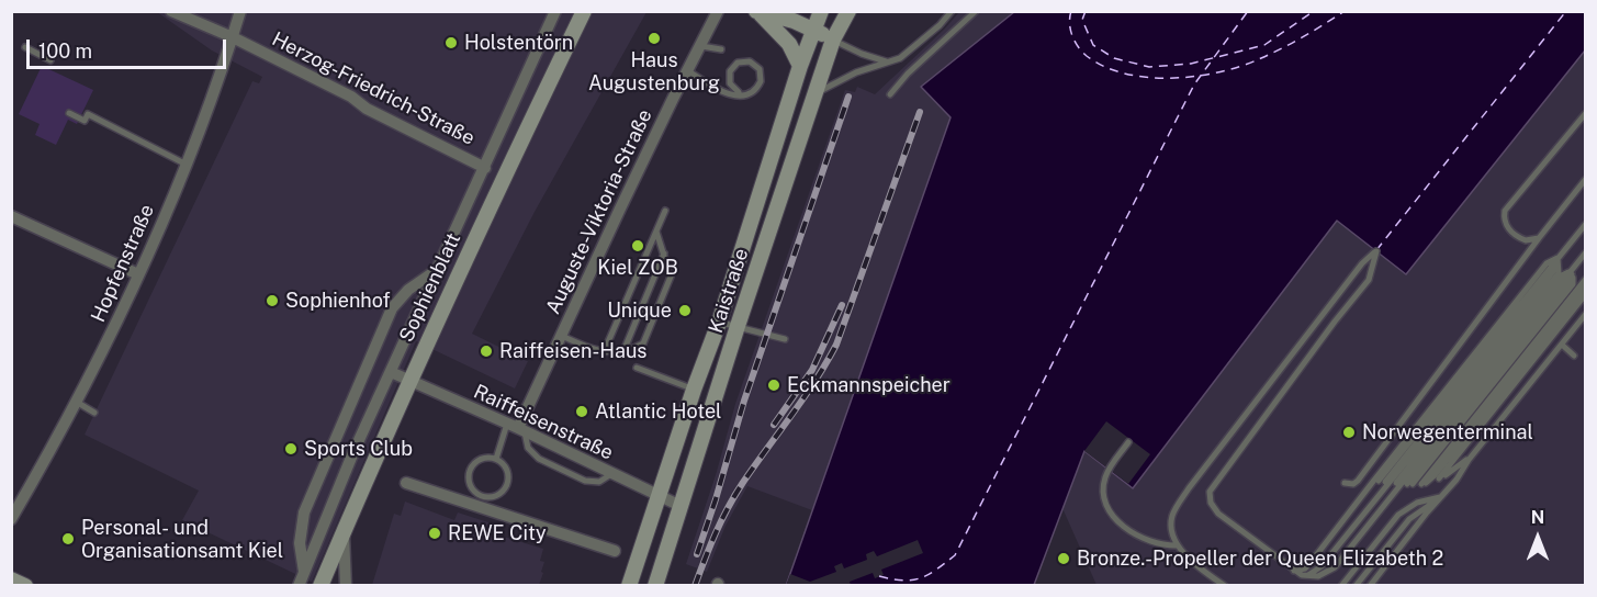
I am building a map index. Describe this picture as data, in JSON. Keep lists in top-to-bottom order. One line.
{"streets":{"main road":["Sophienblatt","Kaistraße"],"street":["Herzog-Friedrich-Straße","Auguste-Viktoria-Straße","Hopfenstraße","Raiffeisenstraße"]},"crossings":[["Herzog-Friedrich-Straße","Hopfenstraße"],["Herzog-Friedrich-Straße","Sophienblatt"],["Auguste-Viktoria-Straße","Raiffeisenstraße"],["Sophienblatt","Raiffeisenstraße"],["Kaistraße","Raiffeisenstraße"]],"places":["Haus Augustenburg","Holstentörn","Kiel ZOB","Sophienhof","Unique","Raiffeisen-Haus","Eckmannspeicher","Atlantic Hotel","Norwegenterminal","Sports Club","REWE City","Personal- und Organisationsamt Kiel","Bronze.-Propeller der Queen Elizabeth 2"],"scale_bar":"100 m","north":"top"}
